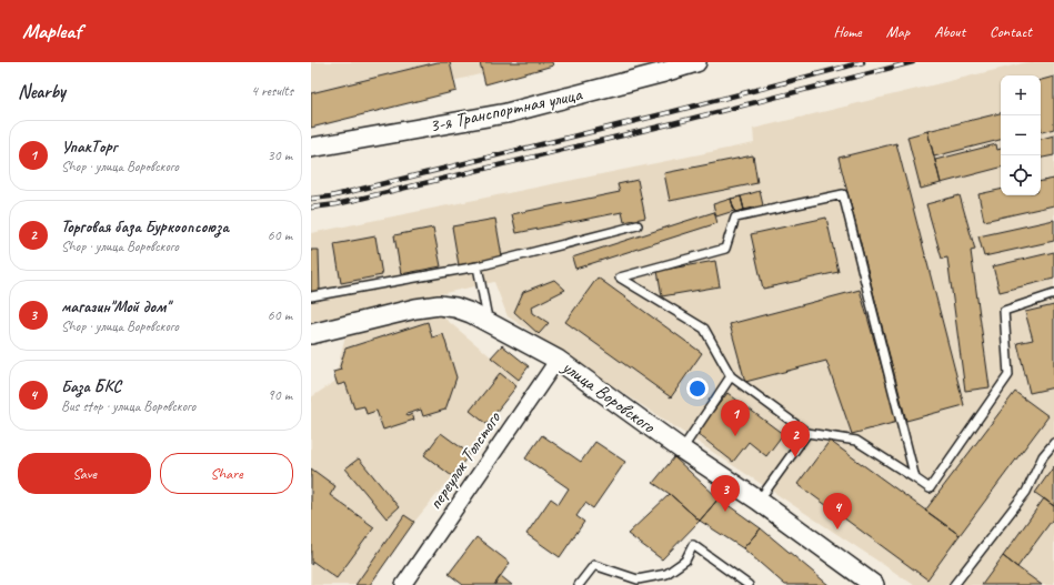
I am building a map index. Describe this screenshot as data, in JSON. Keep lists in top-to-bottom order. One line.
{"streets":{"street":["3-я Транспортная улица","улица Воровского","переулок Толстого"]},"crossings":[["улица Воровского","переулок Толстого"]],"page":{"header":"Mapleaf","nav":["Home","Map","About","Contact"],"heading":["Nearby","4 results"],"map_buttons":["+","−"],"list":[{"mark":"1","name":"УпакТорг","note":"Shop · улица Воровского","value":"30 m"},{"mark":"2","name":"Торговая база Буркоопсоюза","note":"Shop · улица Воровского","value":"60 m"},{"mark":"3","name":"магазин\"Мой дом\"","note":"Shop · улица Воровского","value":"60 m"},{"mark":"4","name":"База БКС","note":"Bus stop · улица Воровского","value":"90 m"}],"pins":["1","2","3","4"],"buttons":["Save","Share"]}}
